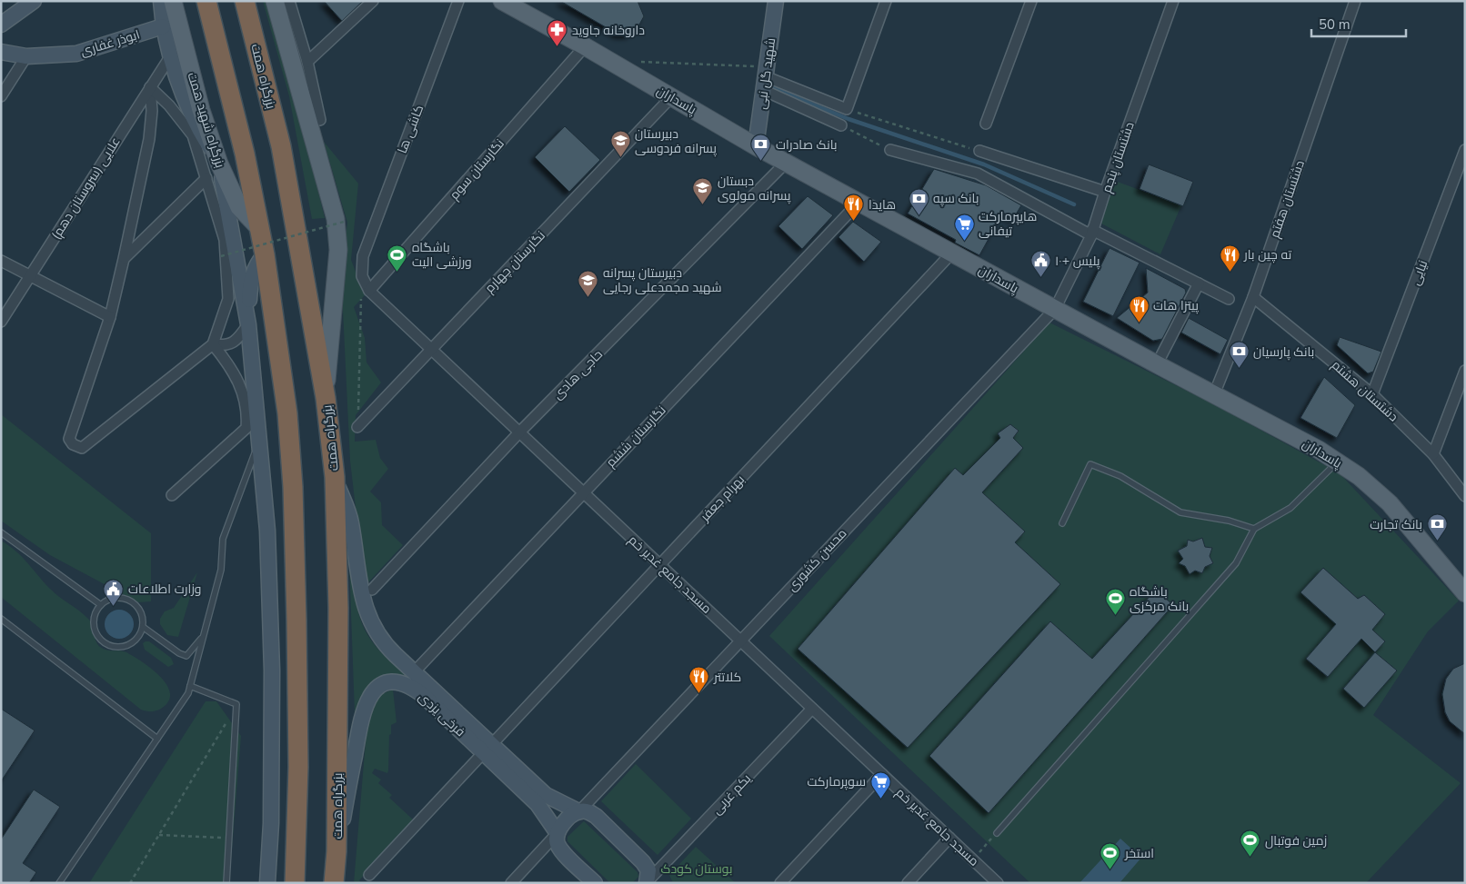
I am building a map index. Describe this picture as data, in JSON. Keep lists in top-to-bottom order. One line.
{"streets":{"highway":["بزرگراه همت"],"main road":["ابوذر غفاری","شهید گل نبی","پاسداران","بزرگراه شهید همت","فرخی یزدی"],"street":["کاشی ها","دشتستان پنجم","نگارستان سوم","علایی (سروستان دهم)","دشتستان هفتم","نگارستان چهارم","نیایی","حاجی هادی","دشتستان هشتم","نگارستان ششم","بهرام جعفر","محسن کشوری","مسجد جامع غدیر خم","یکم غربی"]},"crossings":[["شهید گل نبی","پاسداران"],["بزرگراه همت","فرخی یزدی"],["پاسداران","دشتستان پنجم"],["پاسداران","نگارستان سوم"],["پاسداران","دشتستان هفتم"],["پاسداران","نگارستان چهارم"],["پاسداران","حاجی هادی"],["پاسداران","نگارستان ششم"],["پاسداران","بهرام جعفر"],["پاسداران","محسن کشوری"],["کاشی ها","مسجد جامع غدیر خم"],["دشتستان پنجم","محسن کشوری"],["نگارستان سوم","مسجد جامع غدیر خم"],["دشتستان هفتم","دشتستان هشتم"],["نگارستان چهارم","مسجد جامع غدیر خم"],["نیایی","دشتستان هشتم"],["حاجی هادی","مسجد جامع غدیر خم"],["نگارستان ششم","مسجد جامع غدیر خم"],["نگارستان ششم","فرخی یزدی"],["بهرام جعفر","مسجد جامع غدیر خم"],["بهرام جعفر","فرخی یزدی"],["محسن کشوری","مسجد جامع غدیر خم"],["محسن کشوری","فرخی یزدی"],["مسجد جامع غدیر خم","یکم غربی"],["فرخی یزدی","یکم غربی"]],"parks":["بوستان کودک"],"places":{"pharmacy":["داروخانه جاوید"],"school or university":["دبیرستان پسرانه فردوسی","دبستان پسرانه مولوی","دبیرستان پسرانه شهید مجمدعلی رجایی"],"bank":["بانک صادرات","بانک سپه","بانک پارسیان","بانک تجارت"],"restaurant":["هایدا","ته چین بار","پیتزا هات","کلاتتر"],"supermarket":["هایپرمارکت تیفانی","سوپرمارکت"],"sports":["باشگاه ورزشی الیت","باشگاه بانک مرکزی","زمین فوتبال","استخر"],"public building":["پلیس +۱۰","وزارت اطلاعات"]},"scale_bar":"50 m"}
